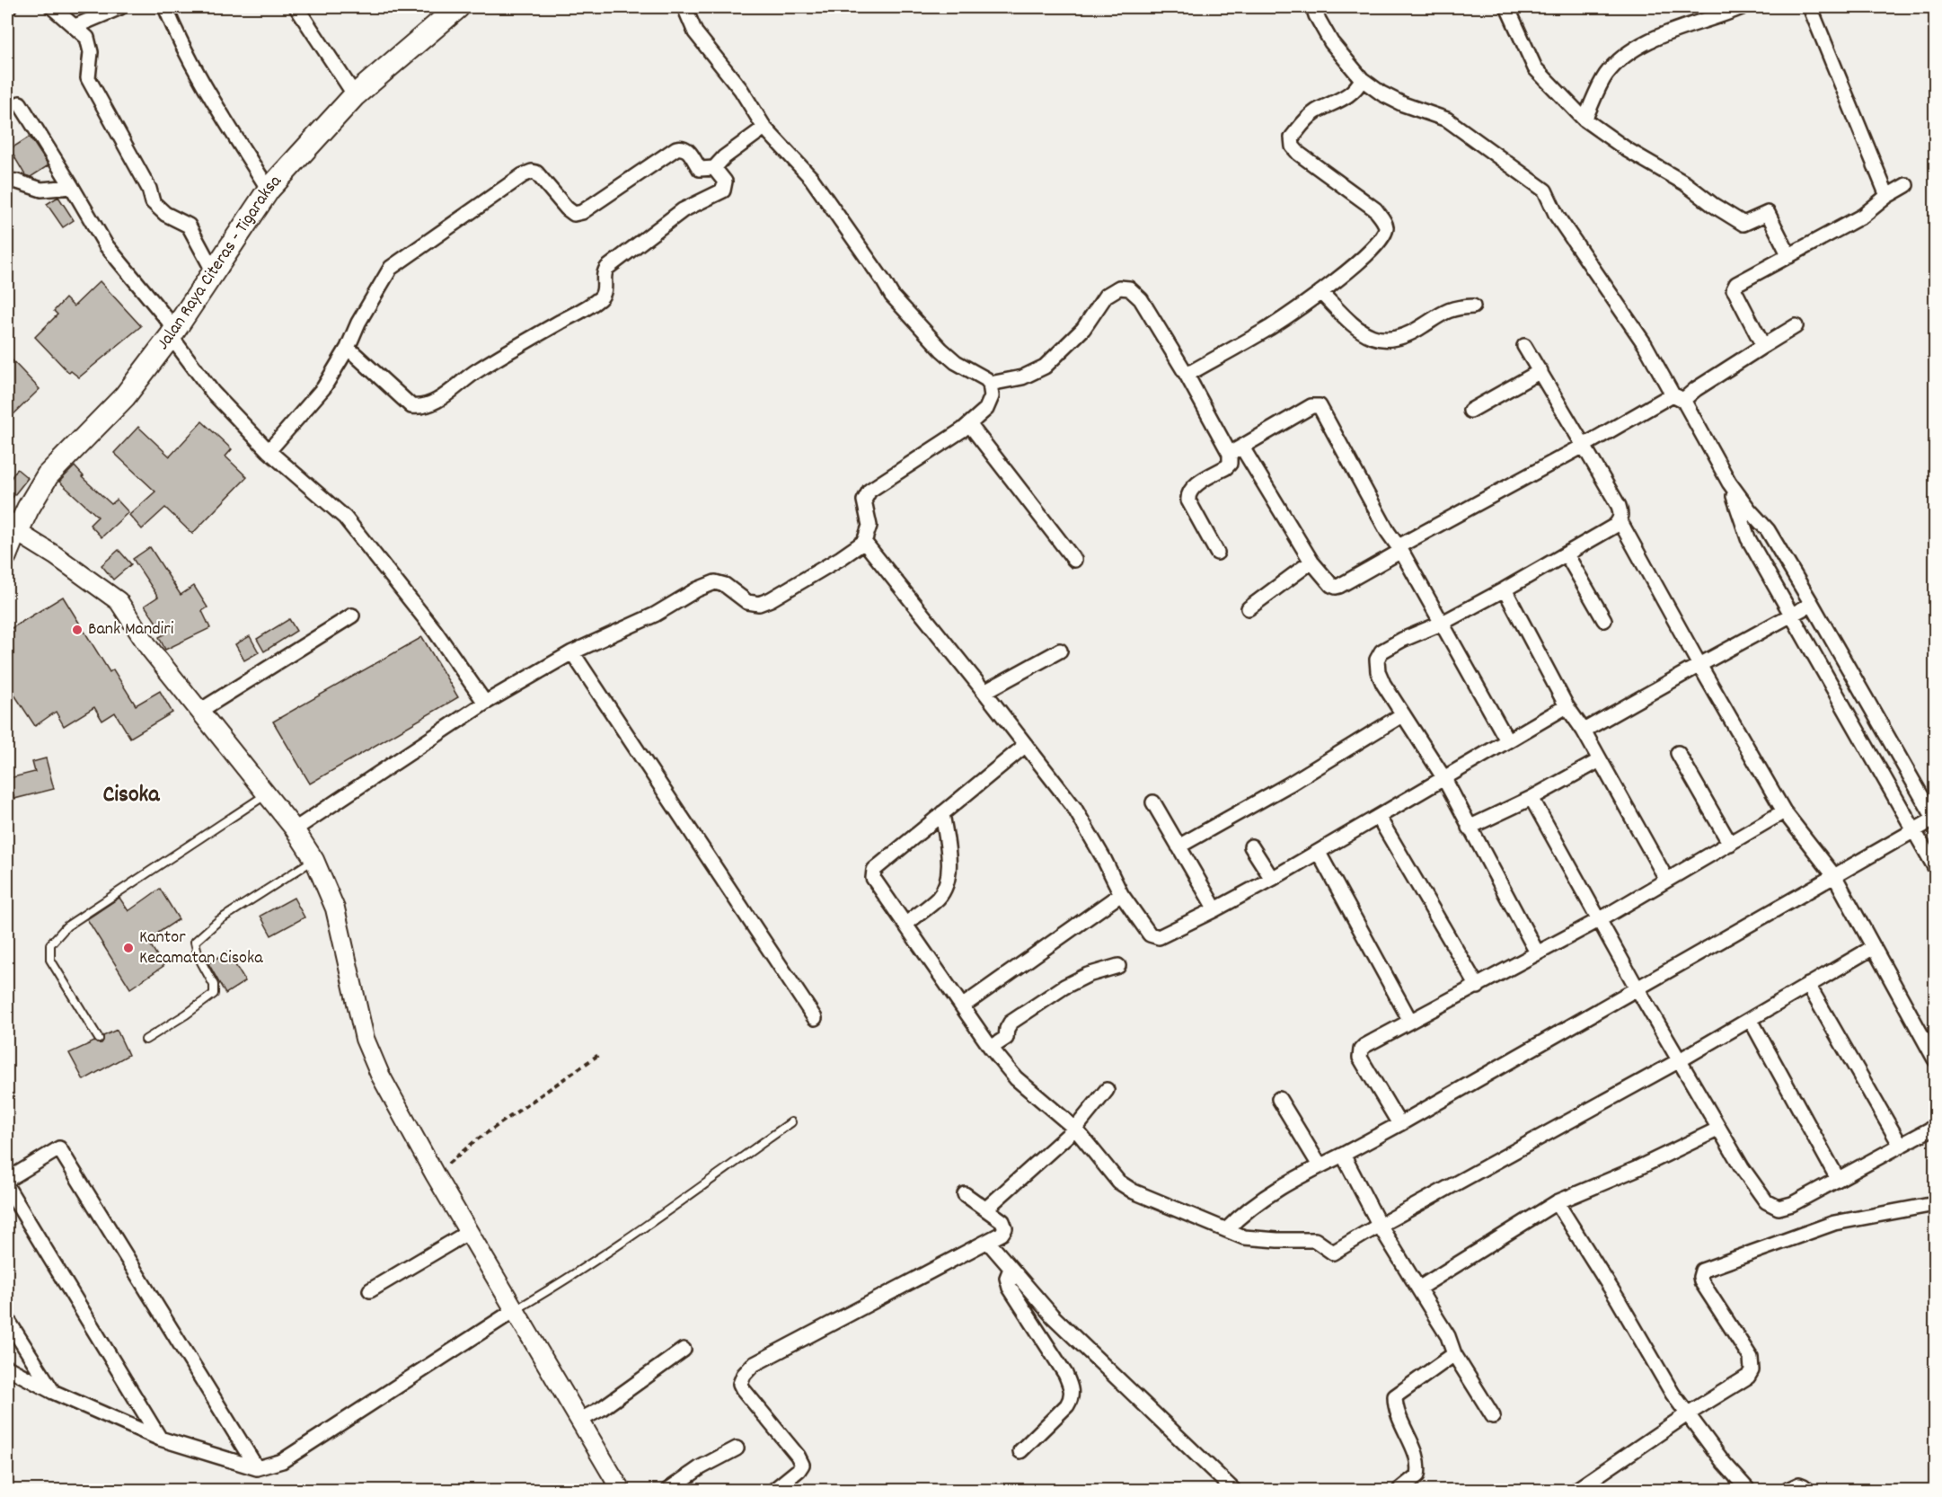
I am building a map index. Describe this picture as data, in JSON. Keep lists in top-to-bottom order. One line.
{"streets":{"main road":["Jalan Raya Citeras - Tigaraksa"]},"districts":["Cisoka"],"places":["Bank Mandiri","Kantor Kecamatan Cisoka"]}
